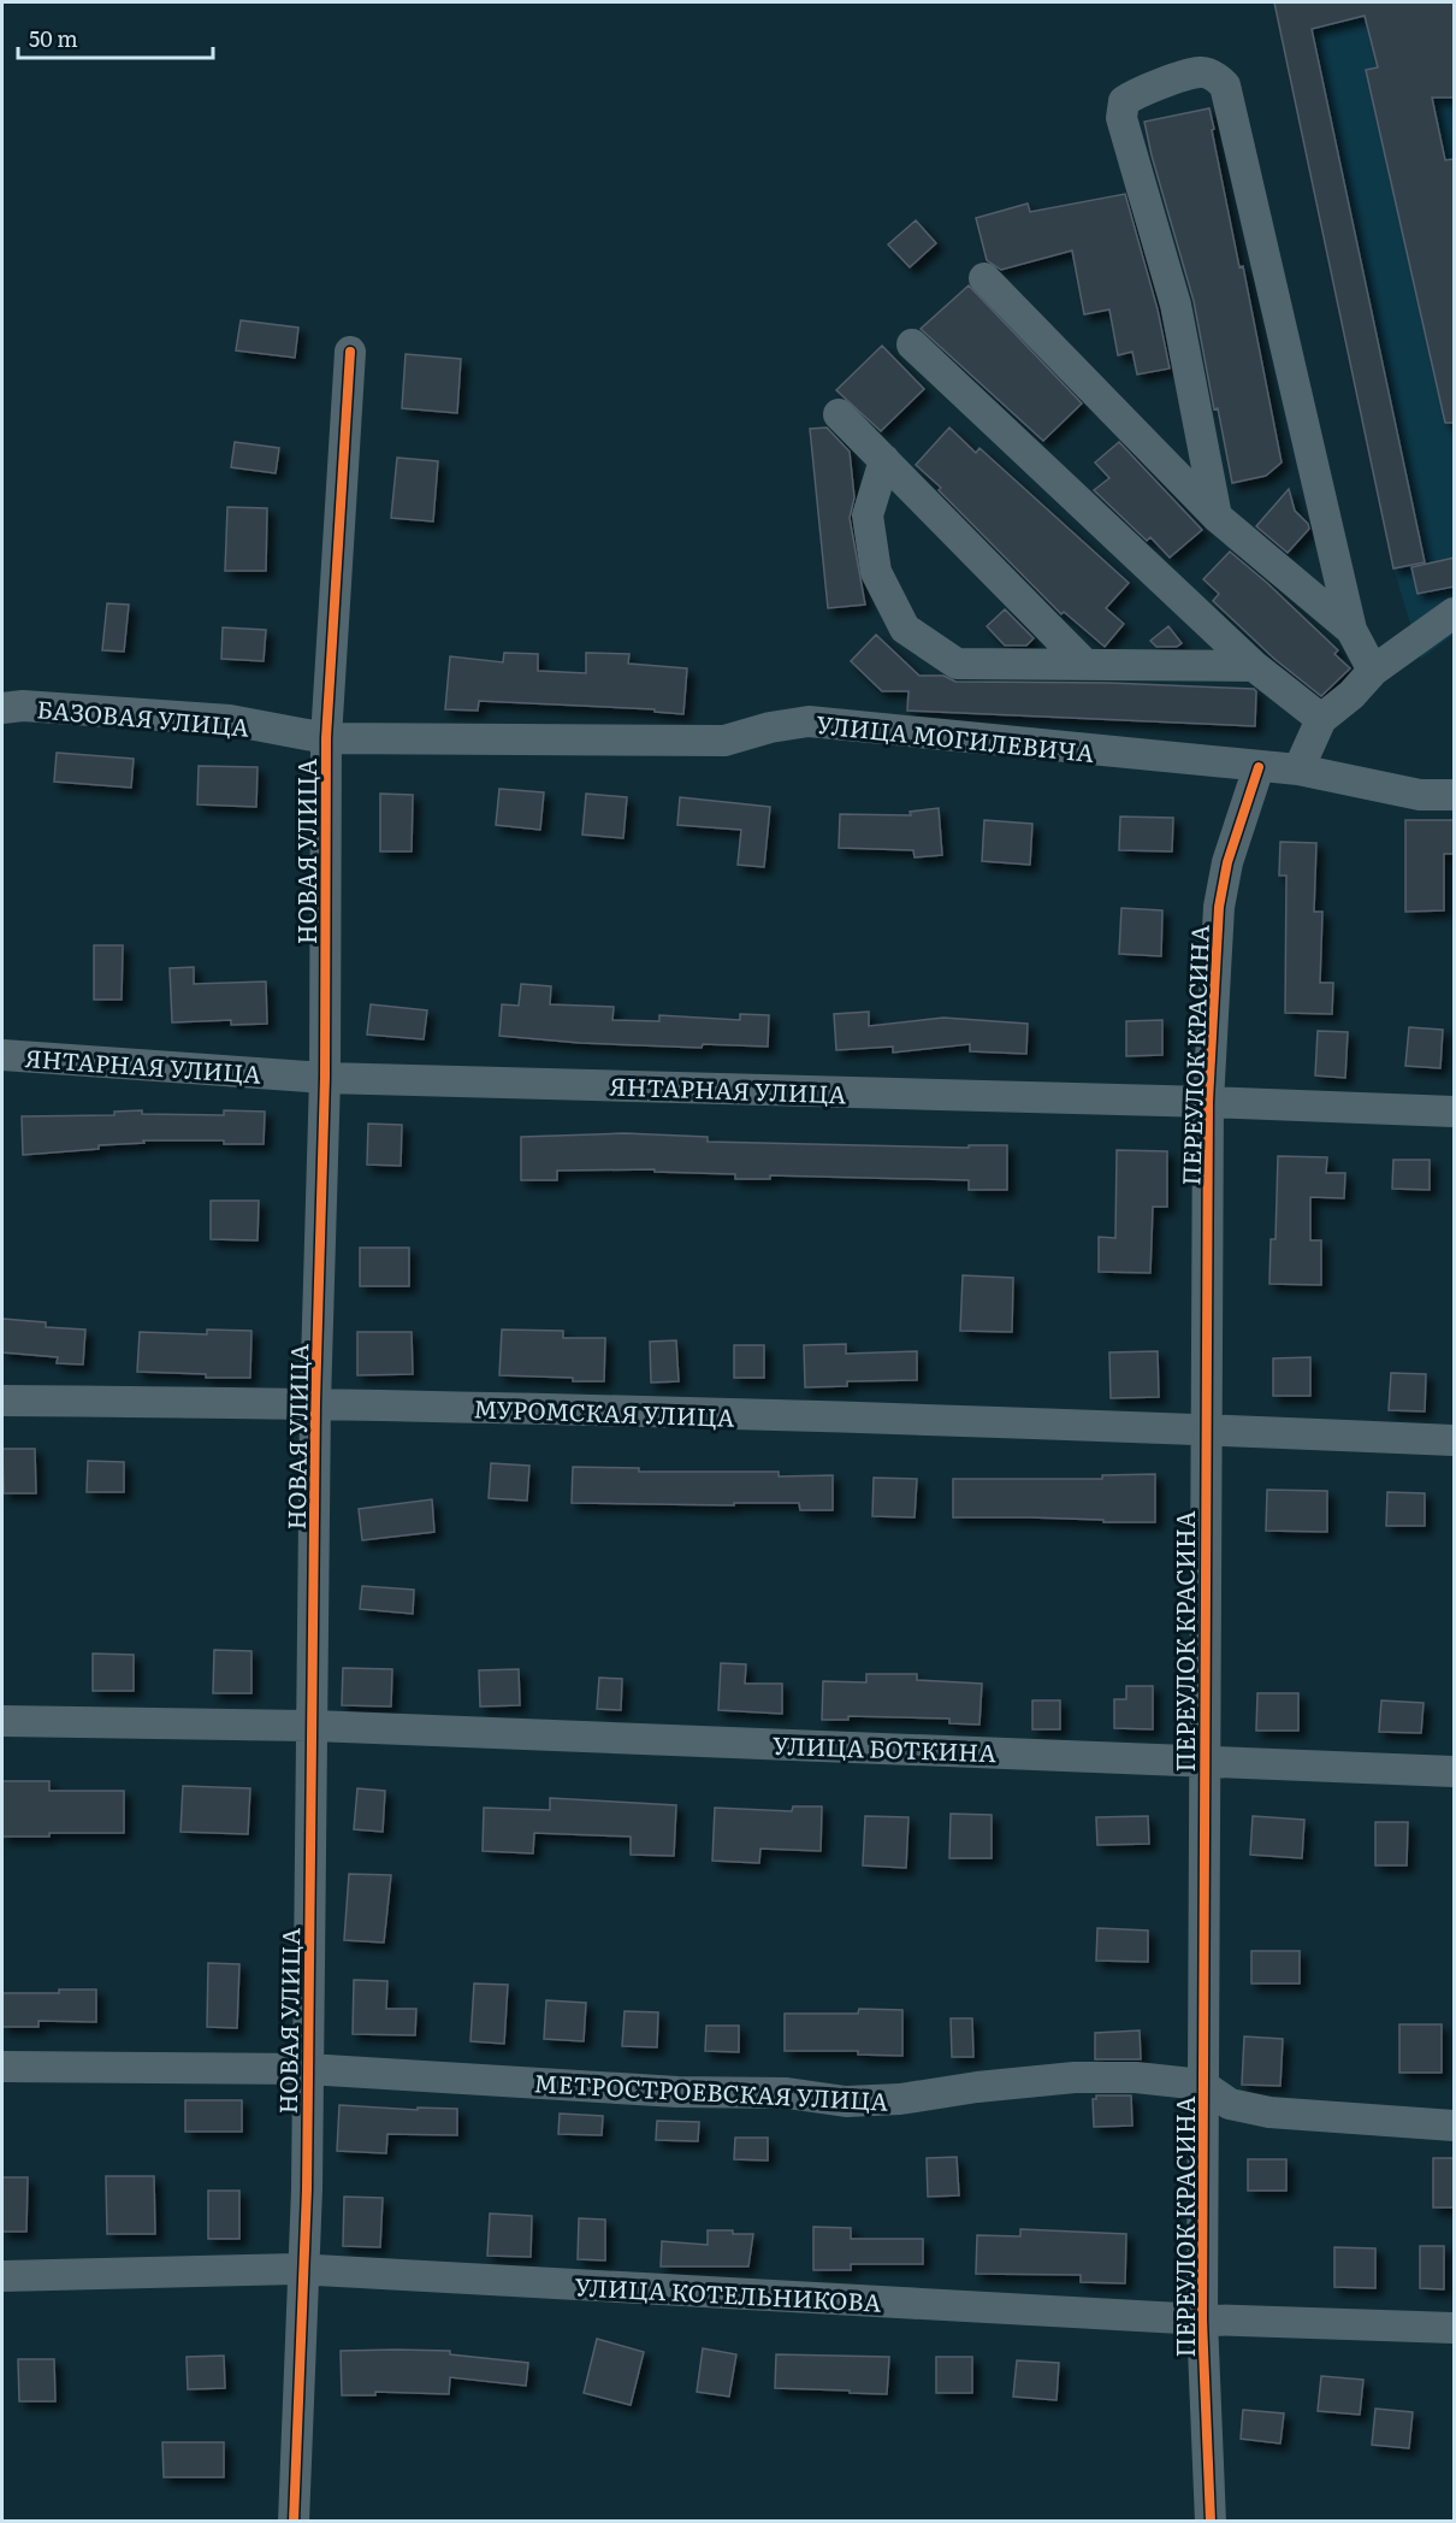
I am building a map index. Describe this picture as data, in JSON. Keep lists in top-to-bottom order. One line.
{"streets":{"street":["БАЗОВАЯ УЛИЦА","УЛИЦА МОГИЛЕВИЧА","НОВАЯ УЛИЦА","ПЕРЕУЛОК КРАСИНА","ЯНТАРНАЯ УЛИЦА","МУРОМСКАЯ УЛИЦА","УЛИЦА БОТКИНА","МЕТРОСТРОЕВСКАЯ УЛИЦА","УЛИЦА КОТЕЛЬНИКОВА"]},"crossings":[["БАЗОВАЯ УЛИЦА","УЛИЦА МОГИЛЕВИЧА"],["БАЗОВАЯ УЛИЦА","НОВАЯ УЛИЦА"],["УЛИЦА МОГИЛЕВИЧА","НОВАЯ УЛИЦА"],["УЛИЦА МОГИЛЕВИЧА","ПЕРЕУЛОК КРАСИНА"],["НОВАЯ УЛИЦА","ЯНТАРНАЯ УЛИЦА"],["НОВАЯ УЛИЦА","МУРОМСКАЯ УЛИЦА"],["НОВАЯ УЛИЦА","УЛИЦА БОТКИНА"],["НОВАЯ УЛИЦА","МЕТРОСТРОЕВСКАЯ УЛИЦА"],["НОВАЯ УЛИЦА","УЛИЦА КОТЕЛЬНИКОВА"],["ПЕРЕУЛОК КРАСИНА","ЯНТАРНАЯ УЛИЦА"],["ПЕРЕУЛОК КРАСИНА","МУРОМСКАЯ УЛИЦА"],["ПЕРЕУЛОК КРАСИНА","УЛИЦА БОТКИНА"],["ПЕРЕУЛОК КРАСИНА","МЕТРОСТРОЕВСКАЯ УЛИЦА"],["ПЕРЕУЛОК КРАСИНА","УЛИЦА КОТЕЛЬНИКОВА"]],"scale_bar":"50 m"}
